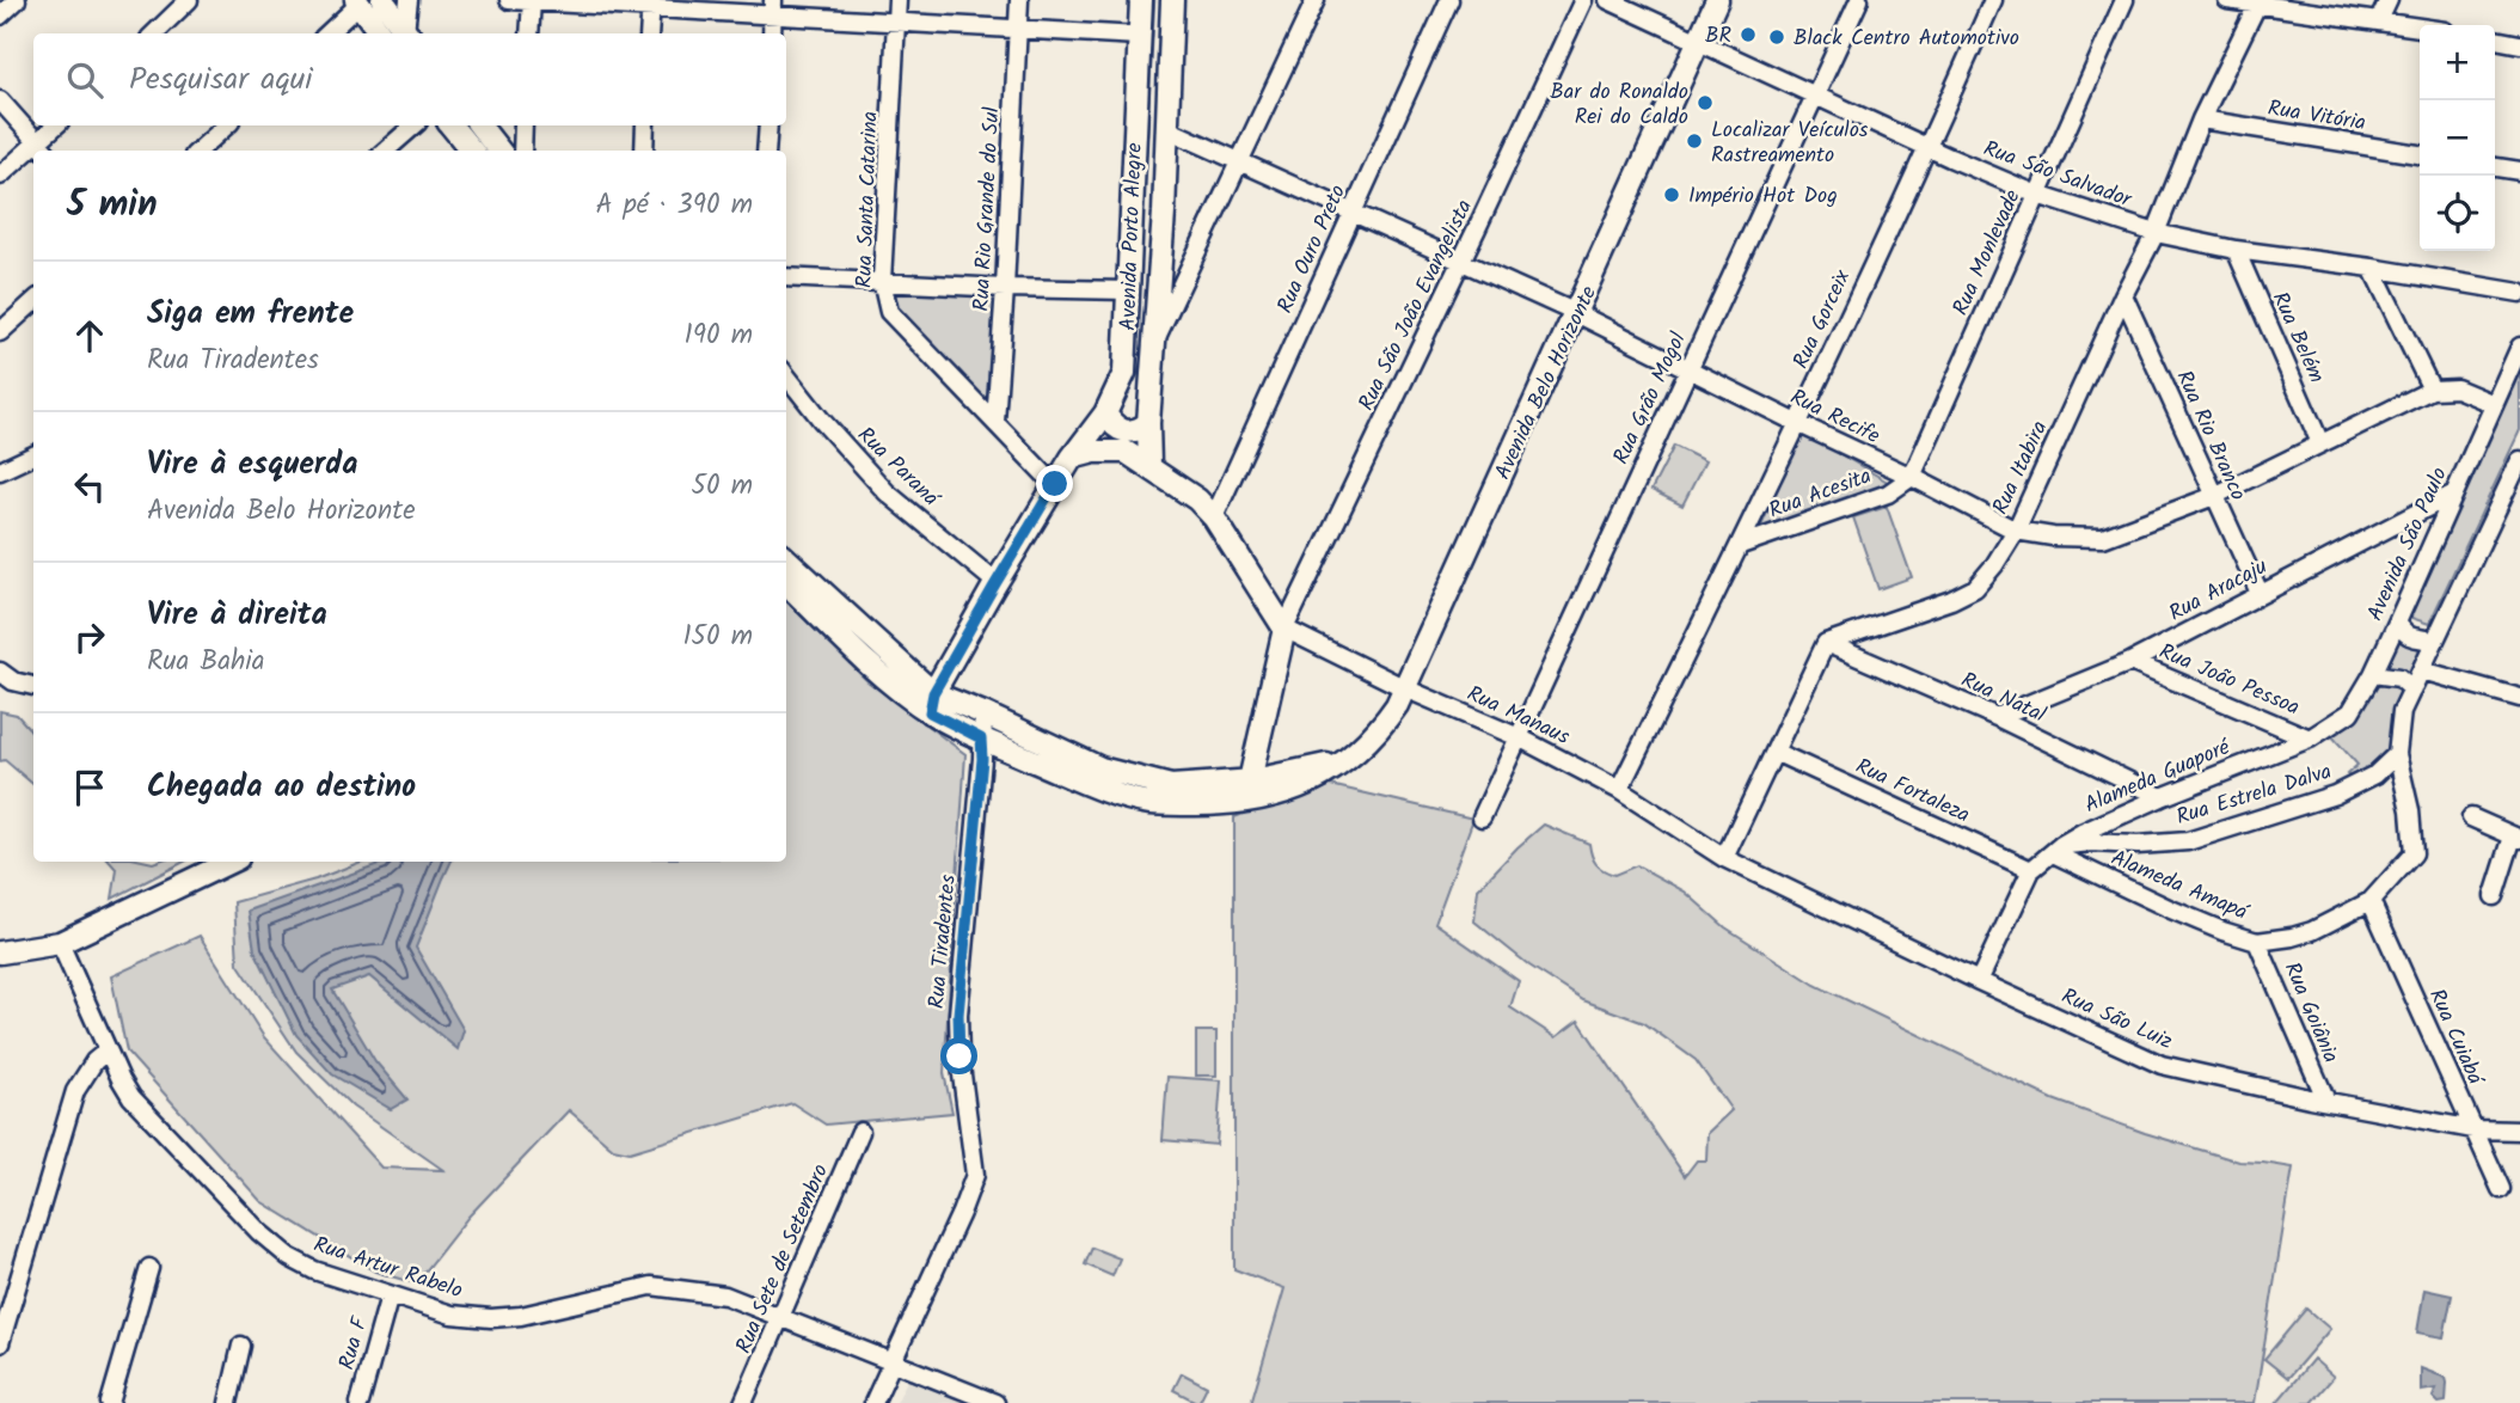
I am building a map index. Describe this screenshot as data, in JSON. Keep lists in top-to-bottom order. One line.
{"streets":{"main road":["Avenida Porto Alegre","Avenida Belo Horizonte"],"street":["Rua Vitória","Rua São Salvador","Rua Santa Catarina","Rua Rio Grande do Sul","Rua Ouro Preto","Rua Monlevade","Rua São João Evangelista","Rua Gorceix","Rua Belém","Rua Grão Mogol","Rua Recife","Rua Rio Branco","Rua Paraná","Rua Itabira","Rua Acesita","Avenida São Paulo","Rua Aracaju","Rua João Pessoa","Rua Natal","Rua Manaus","Alameda Guaporé","Rua Fortaleza","Rua Estrela Dalva","Alameda Amapá","Rua Tiradentes","Rua Goiânia","Rua São Luiz","Rua Cuiabá","Rua Sete de Setembro","Rua Artur Rabelo","Rua F"]},"crossings":[["Rua Vitória","Rua Itabira"],["Rua São Salvador","Rua Monlevade"],["Rua São Salvador","Rua Gorceix"],["Rua São Salvador","Rua Belém"],["Rua São Salvador","Avenida Belo Horizonte"],["Rua São Salvador","Rua Grão Mogol"],["Rua São Salvador","Rua Itabira"],["Rua Santa Catarina","Rua Rio Grande do Sul"],["Rua Santa Catarina","Avenida Porto Alegre"],["Avenida Porto Alegre","Avenida Belo Horizonte"],["Avenida Porto Alegre","Rua Recife"],["Avenida Porto Alegre","Rua Paraná"],["Rua Ouro Preto","Rua Recife"],["Rua Monlevade","Rua Recife"],["Rua Monlevade","Rua Acesita"],["Rua São João Evangelista","Rua Recife"],["Rua São João Evangelista","Rua Manaus"],["Rua Gorceix","Rua Recife"],["Rua Gorceix","Rua Acesita"],["Rua Gorceix","Rua Manaus"],["Rua Belém","Rua Recife"],["Avenida Belo Horizonte","Rua Recife"],["Avenida Belo Horizonte","Rua Manaus"],["Avenida Belo Horizonte","Rua Tiradentes"],["Rua Grão Mogol","Rua Recife"],["Rua Grão Mogol","Rua Manaus"],["Rua Recife","Rua Rio Branco"],["Rua Recife","Rua Itabira"],["Rua Recife","Rua Acesita"],["Rua Rio Branco","Rua Itabira"],["Rua Rio Branco","Rua Aracaju"],["Rua Itabira","Rua Natal"],["Avenida São Paulo","Rua Aracaju"],["Avenida São Paulo","Rua João Pessoa"],["Avenida São Paulo","Alameda Guaporé"],["Rua Aracaju","Rua João Pessoa"],["Rua Aracaju","Rua Natal"],["Rua João Pessoa","Alameda Guaporé"],["Rua Natal","Alameda Guaporé"],["Rua Manaus","Rua São Luiz"],["Alameda Guaporé","Rua Fortaleza"],["Alameda Guaporé","Rua Estrela Dalva"],["Alameda Guaporé","Alameda Amapá"],["Rua Estrela Dalva","Alameda Amapá"],["Alameda Amapá","Rua Goiânia"],["Alameda Amapá","Rua Cuiabá"],["Rua Tiradentes","Rua Artur Rabelo"],["Rua Goiânia","Rua São Luiz"],["Rua São Luiz","Rua Cuiabá"],["Rua Sete de Setembro","Rua Artur Rabelo"],["Rua Artur Rabelo","Rua F"]],"places":["BR","Black Centro Automotivo","Bar do Ronaldo Rei do Caldo","Localizar Veículos Rastreamento","Império Hot Dog"],"page":{"map_buttons":["+","−"],"search":"Pesquisar aqui","heading":["5 min","A pé · 390 m"],"list":[["Siga em frente","Rua Tiradentes","190 m"],["Vire à esquerda","Avenida Belo Horizonte","50 m"],["Vire à direita","Rua Bahia","150 m"],"Chegada ao destino"]}}
